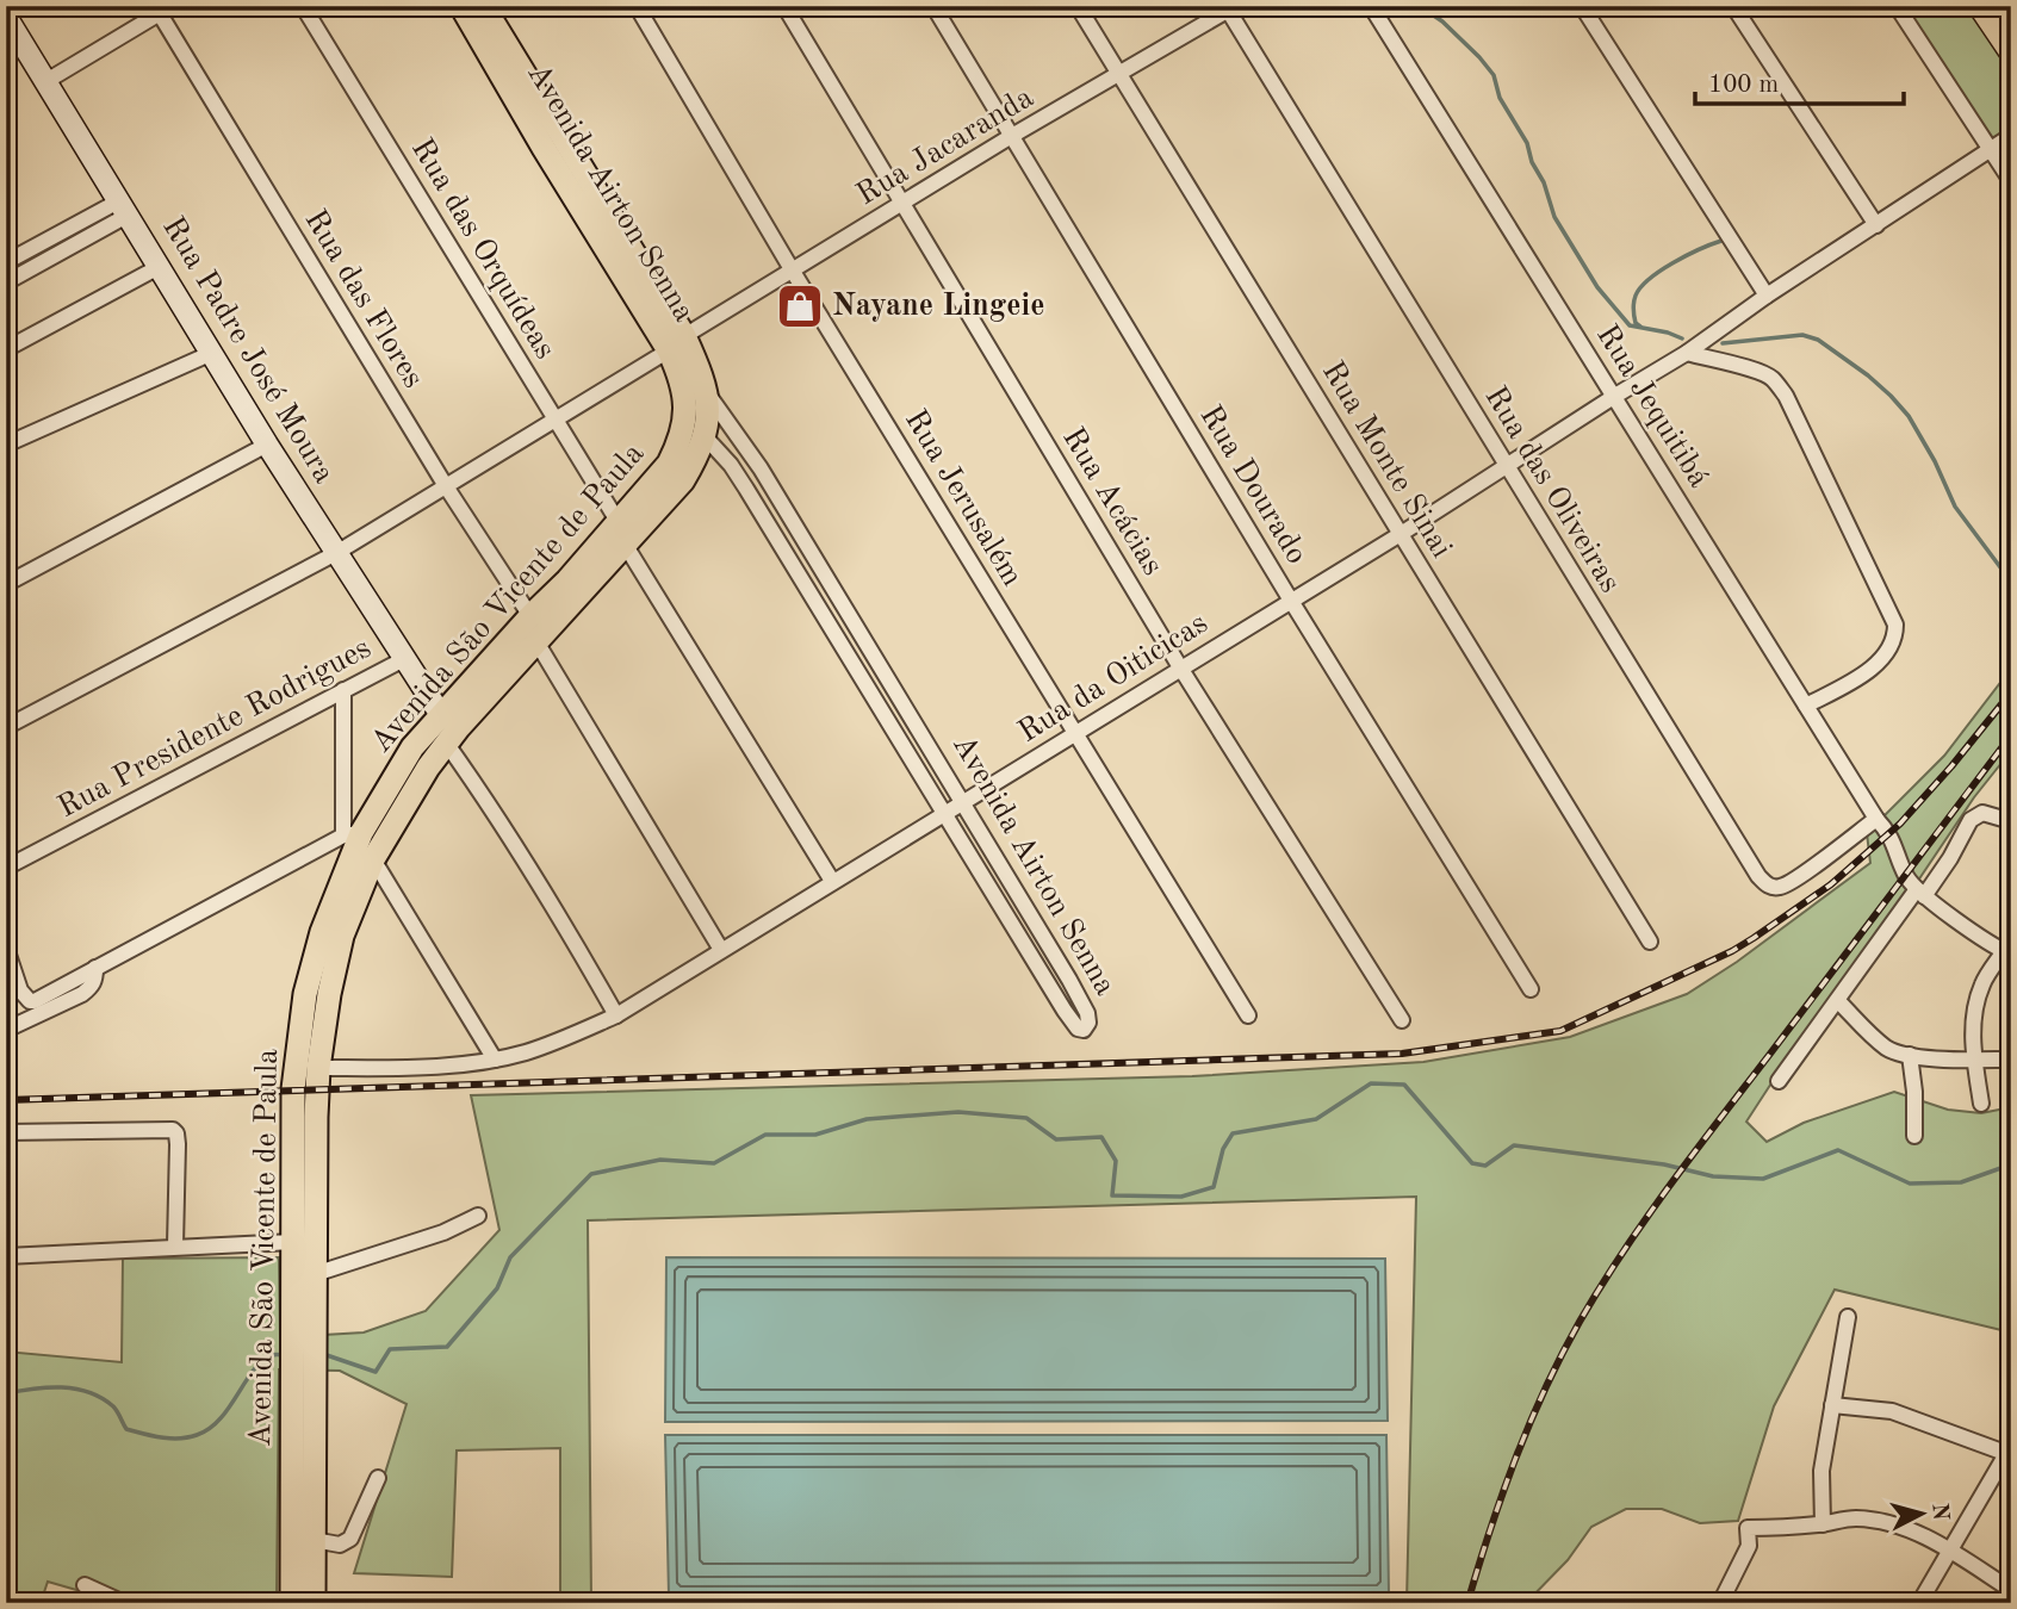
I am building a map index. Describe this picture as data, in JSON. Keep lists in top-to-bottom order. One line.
{"streets":{"main road":["Avenida Airton Senna","Avenida São Vicente de Paula"],"street":["Rua Jacaranda","Rua das Orquídeas","Rua das Flores","Rua Padre José Moura","Rua Jequitibá","Rua Monte Sinai","Rua Dourado","Rua das Oliveiras","Rua Jerusalém","Rua Acácias","Rua da Oiticicas","Rua Presidente Rodrigues"]},"crossings":[["Rua Jacaranda","Avenida Airton Senna"],["Rua Jacaranda","Rua das Orquídeas"],["Rua Jacaranda","Rua das Flores"],["Rua Jacaranda","Rua Padre José Moura"],["Rua Jacaranda","Rua Monte Sinai"],["Rua Jacaranda","Rua Dourado"],["Rua Jacaranda","Rua das Oliveiras"],["Rua Jacaranda","Rua Jerusalém"],["Rua Jacaranda","Rua Acácias"],["Avenida Airton Senna","Avenida São Vicente de Paula"],["Avenida Airton Senna","Rua da Oiticicas"],["Rua das Orquídeas","Avenida São Vicente de Paula"],["Rua das Flores","Avenida São Vicente de Paula"],["Rua Padre José Moura","Avenida São Vicente de Paula"],["Rua Padre José Moura","Rua Presidente Rodrigues"],["Rua Jequitibá","Rua das Oliveiras"],["Rua Jequitibá","Rua da Oiticicas"],["Rua Monte Sinai","Rua da Oiticicas"],["Rua Dourado","Rua da Oiticicas"],["Rua das Oliveiras","Rua da Oiticicas"],["Rua Jerusalém","Rua da Oiticicas"],["Rua Acácias","Rua da Oiticicas"],["Avenida São Vicente de Paula","Rua da Oiticicas"]],"places":{"shop":["Nayane Lingeie"]},"scale_bar":"100 m","north":"right"}
